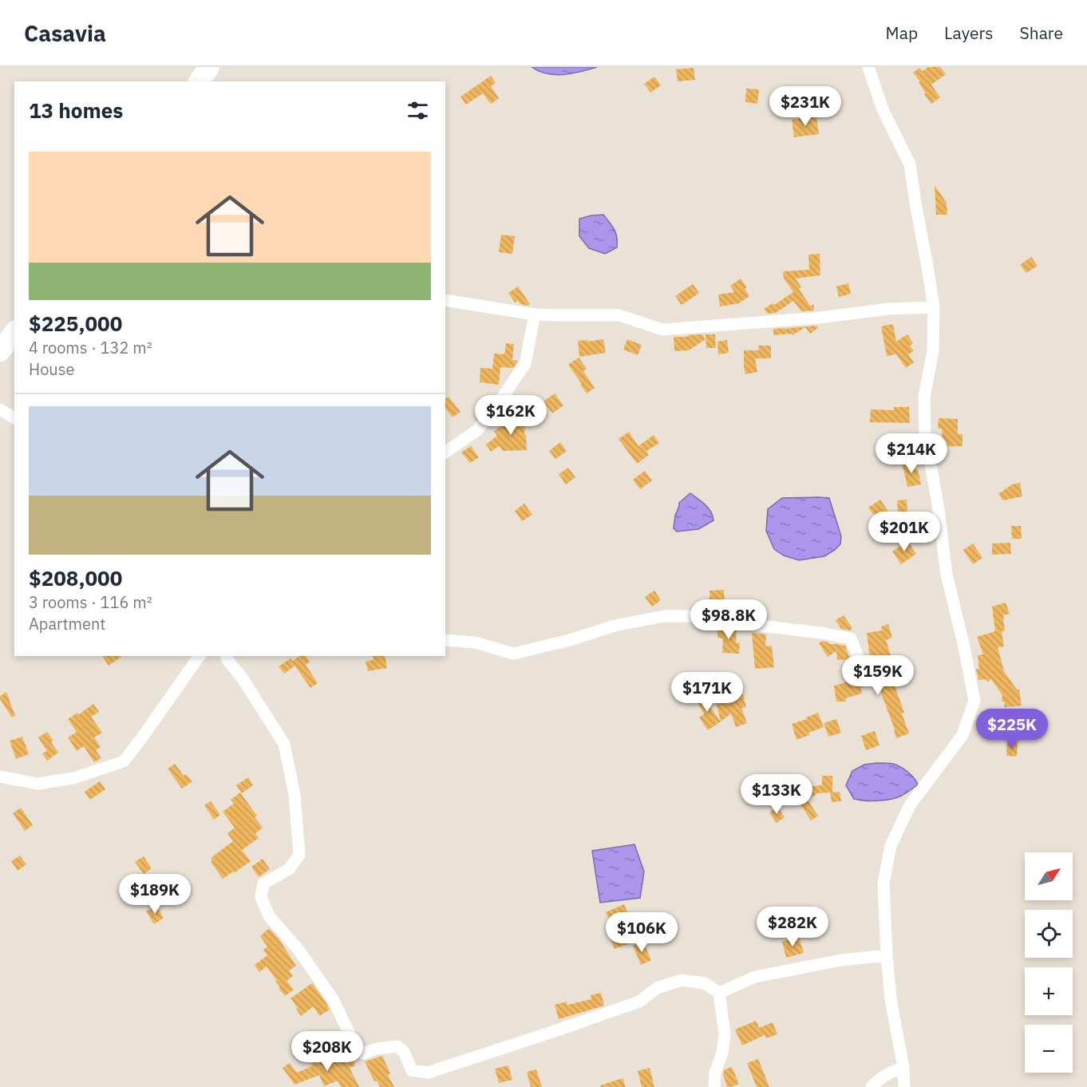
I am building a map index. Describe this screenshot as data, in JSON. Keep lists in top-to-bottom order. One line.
{"north":"top right","page":{"header":"Casavia","nav":["Map","Layers","Share"],"heading":"13 homes","price":["$231K","$162K","$214K","$201K","$98.8K","$159K","$171K","$225K","$133K","$189K","$282K","$106K","$208K"],"list":[{"name":"$225,000","note":"4 rooms · 132 m² · House"},{"name":"$208,000","note":"3 rooms · 116 m² · Apartment"}],"map_buttons":["+","−"]}}
